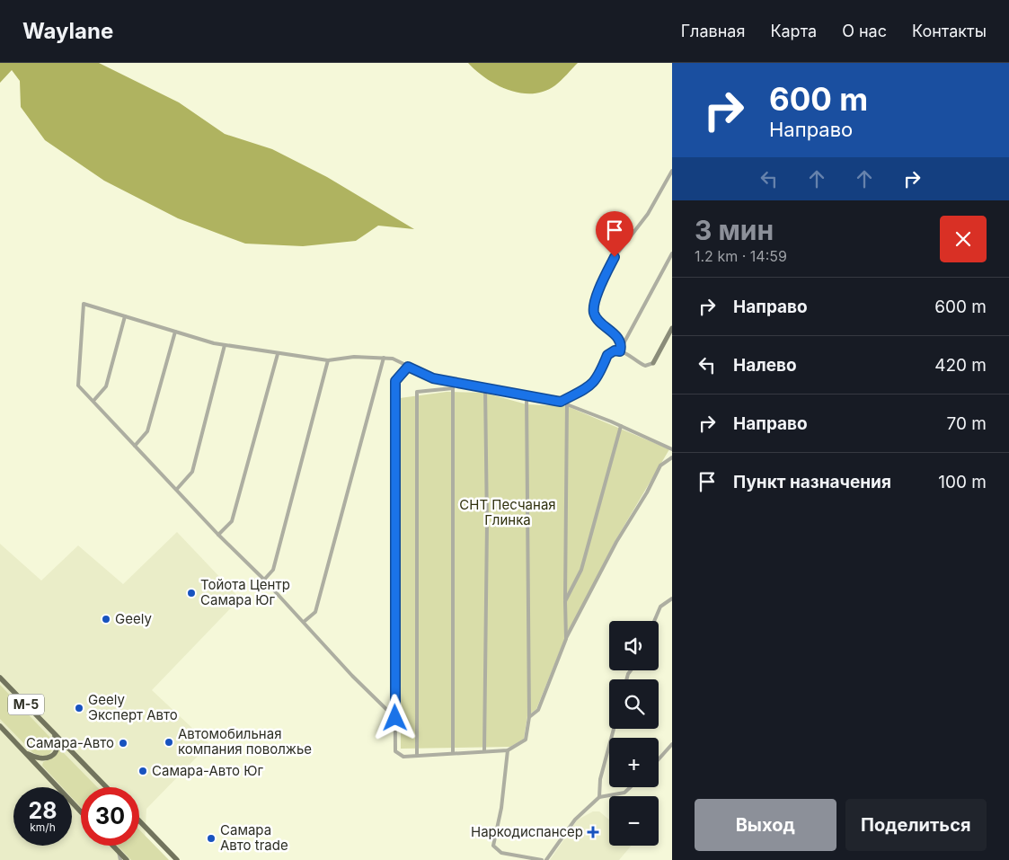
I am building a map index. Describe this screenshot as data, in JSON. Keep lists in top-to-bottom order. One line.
{"streets":{"main road":["М-5"]},"parks":["СНТ Песчаная Глинка"],"places":{"other":["Тойота Центр Самара Юг","Geely","Geely Эксперт Авто","Автомобильная компания поволжье","Самара-Авто","Самара-Авто Юг","Самара Авто trade"],"health":["Наркодиспансер"]},"page":{"header":"Waylane","nav":["Главная","Карта","О нас","Контакты"],"turn":["600 m","Направо"],"heading":["3 мин","1.2 km · 14:59"],"list":[{"name":"Направо","value":"600 m"},{"name":"Налево","value":"420 m"},{"name":"Направо","value":"70 m"},{"name":"Пункт назначения","value":"100 m"}],"map_buttons":["+","−"],"speed":"28 km/h","limit":"30","buttons":["Выход","Поделиться"]}}
